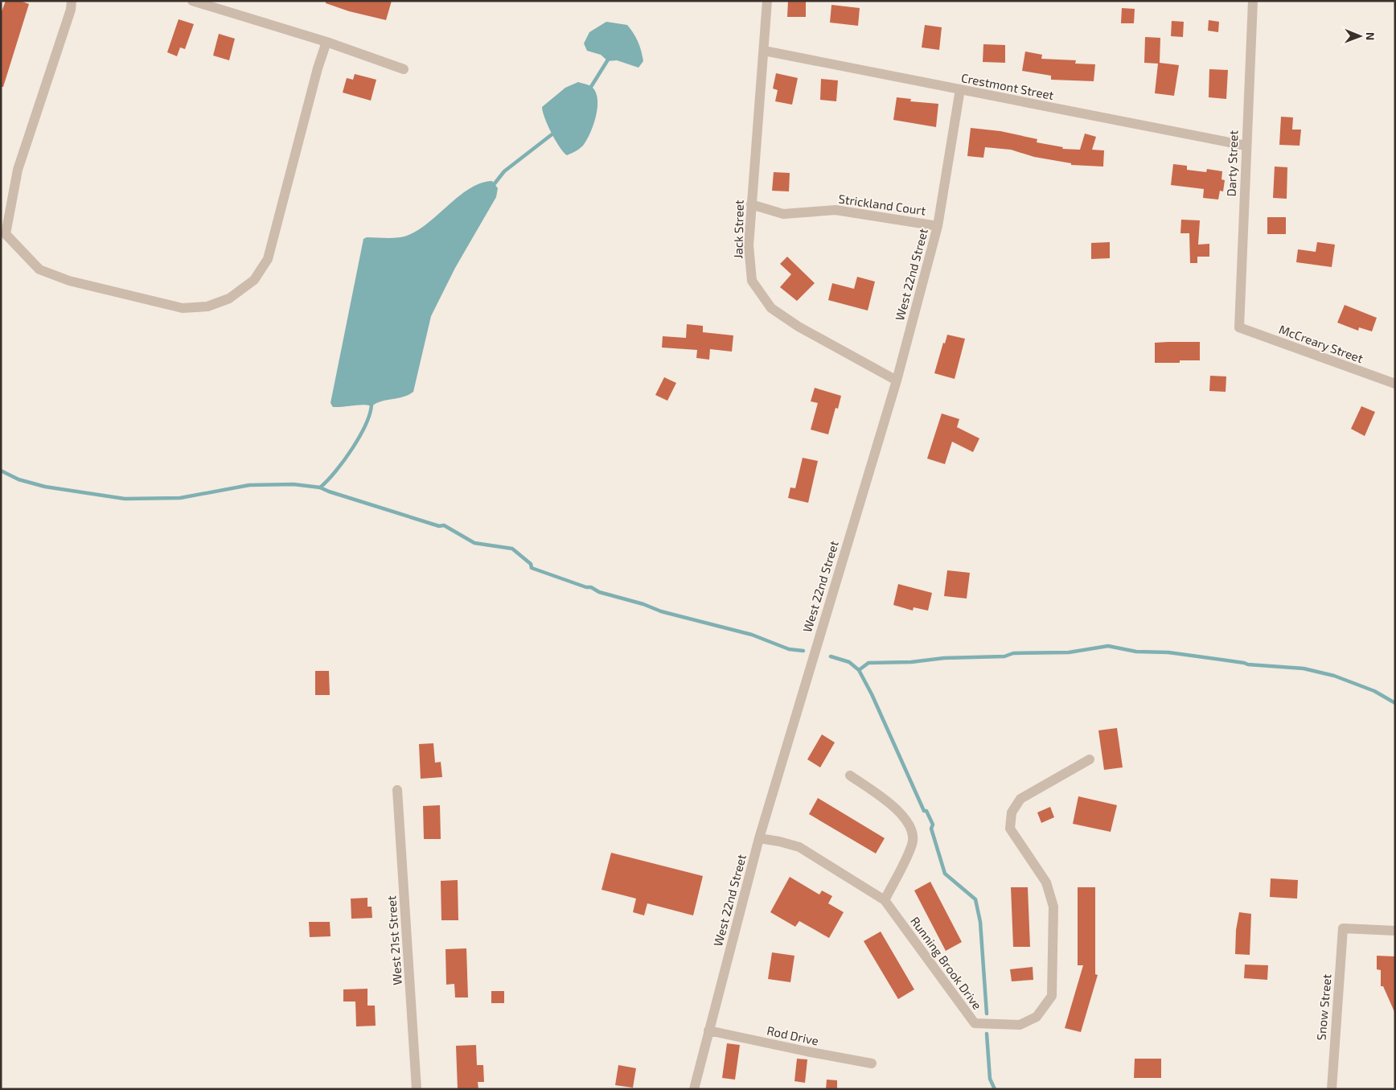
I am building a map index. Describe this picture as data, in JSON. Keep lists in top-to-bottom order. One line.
{"streets":{"street":["Crestmont Street","Darty Street","Strickland Court","Jack Street","West 22nd Street","McCreary Street","West 21st Street","Running Brook Drive","Snow Street","Rod Drive"]},"crossings":[["Crestmont Street","Darty Street"],["Crestmont Street","Jack Street"],["Crestmont Street","West 22nd Street"],["Darty Street","McCreary Street"],["Strickland Court","Jack Street"],["Strickland Court","West 22nd Street"],["Jack Street","West 22nd Street"],["West 22nd Street","Running Brook Drive"],["West 22nd Street","Rod Drive"]],"north":"right"}
